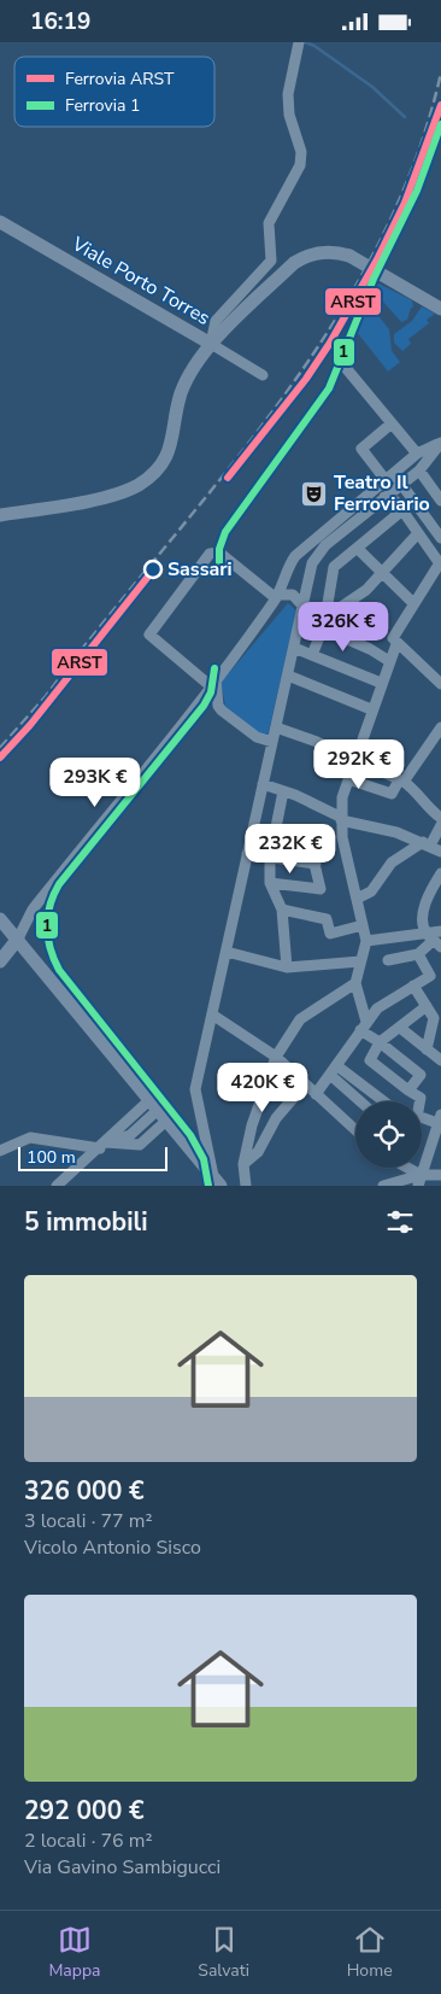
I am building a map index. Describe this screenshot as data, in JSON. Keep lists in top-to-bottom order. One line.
{"streets":{"main road":["Viale Porto Torres"]},"places":{"theatre":["Teatro Il Ferroviario"],"other":["Sassari"]},"lines":["rail line ARST","rail line 1"],"legend":["Ferrovia ARST","Ferrovia 1"],"scale_bar":"100 m","page":{"status":"16:19","price":["326K €","292K €","293K €","232K €","420K €"],"scale":"100 m","heading":"5 immobili","list":[{"name":"326 000 €","note":"3 locali · 77 m² · Vicolo Antonio Sisco"},{"name":"292 000 €","note":"2 locali · 76 m² · Via Gavino Sambigucci"}],"tabs":["Mappa","Salvati","Home"]}}
